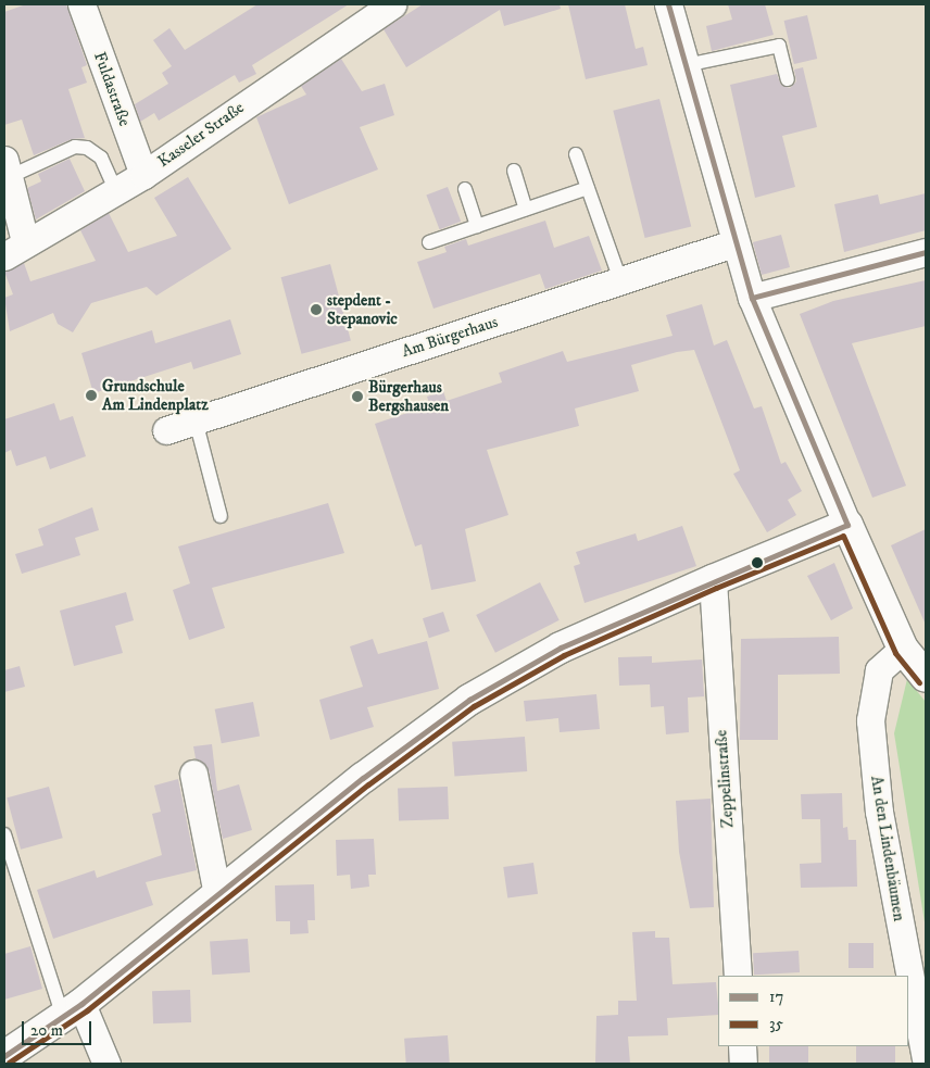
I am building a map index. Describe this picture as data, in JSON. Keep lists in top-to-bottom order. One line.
{"streets":{"street":["Fuldastraße","Kasseler Straße","Am Bürgerhaus","Zeppelinstraße","An den Lindenbäumen"]},"crossings":[["Fuldastraße","Kasseler Straße"]],"places":["stepdent - Stepanovic","Grundschule Am Lindenplatz","Bürgerhaus Bergshausen"],"lines":["transit line 17","transit line 35"],"legend":["17","35"],"scale_bar":"20 m"}
